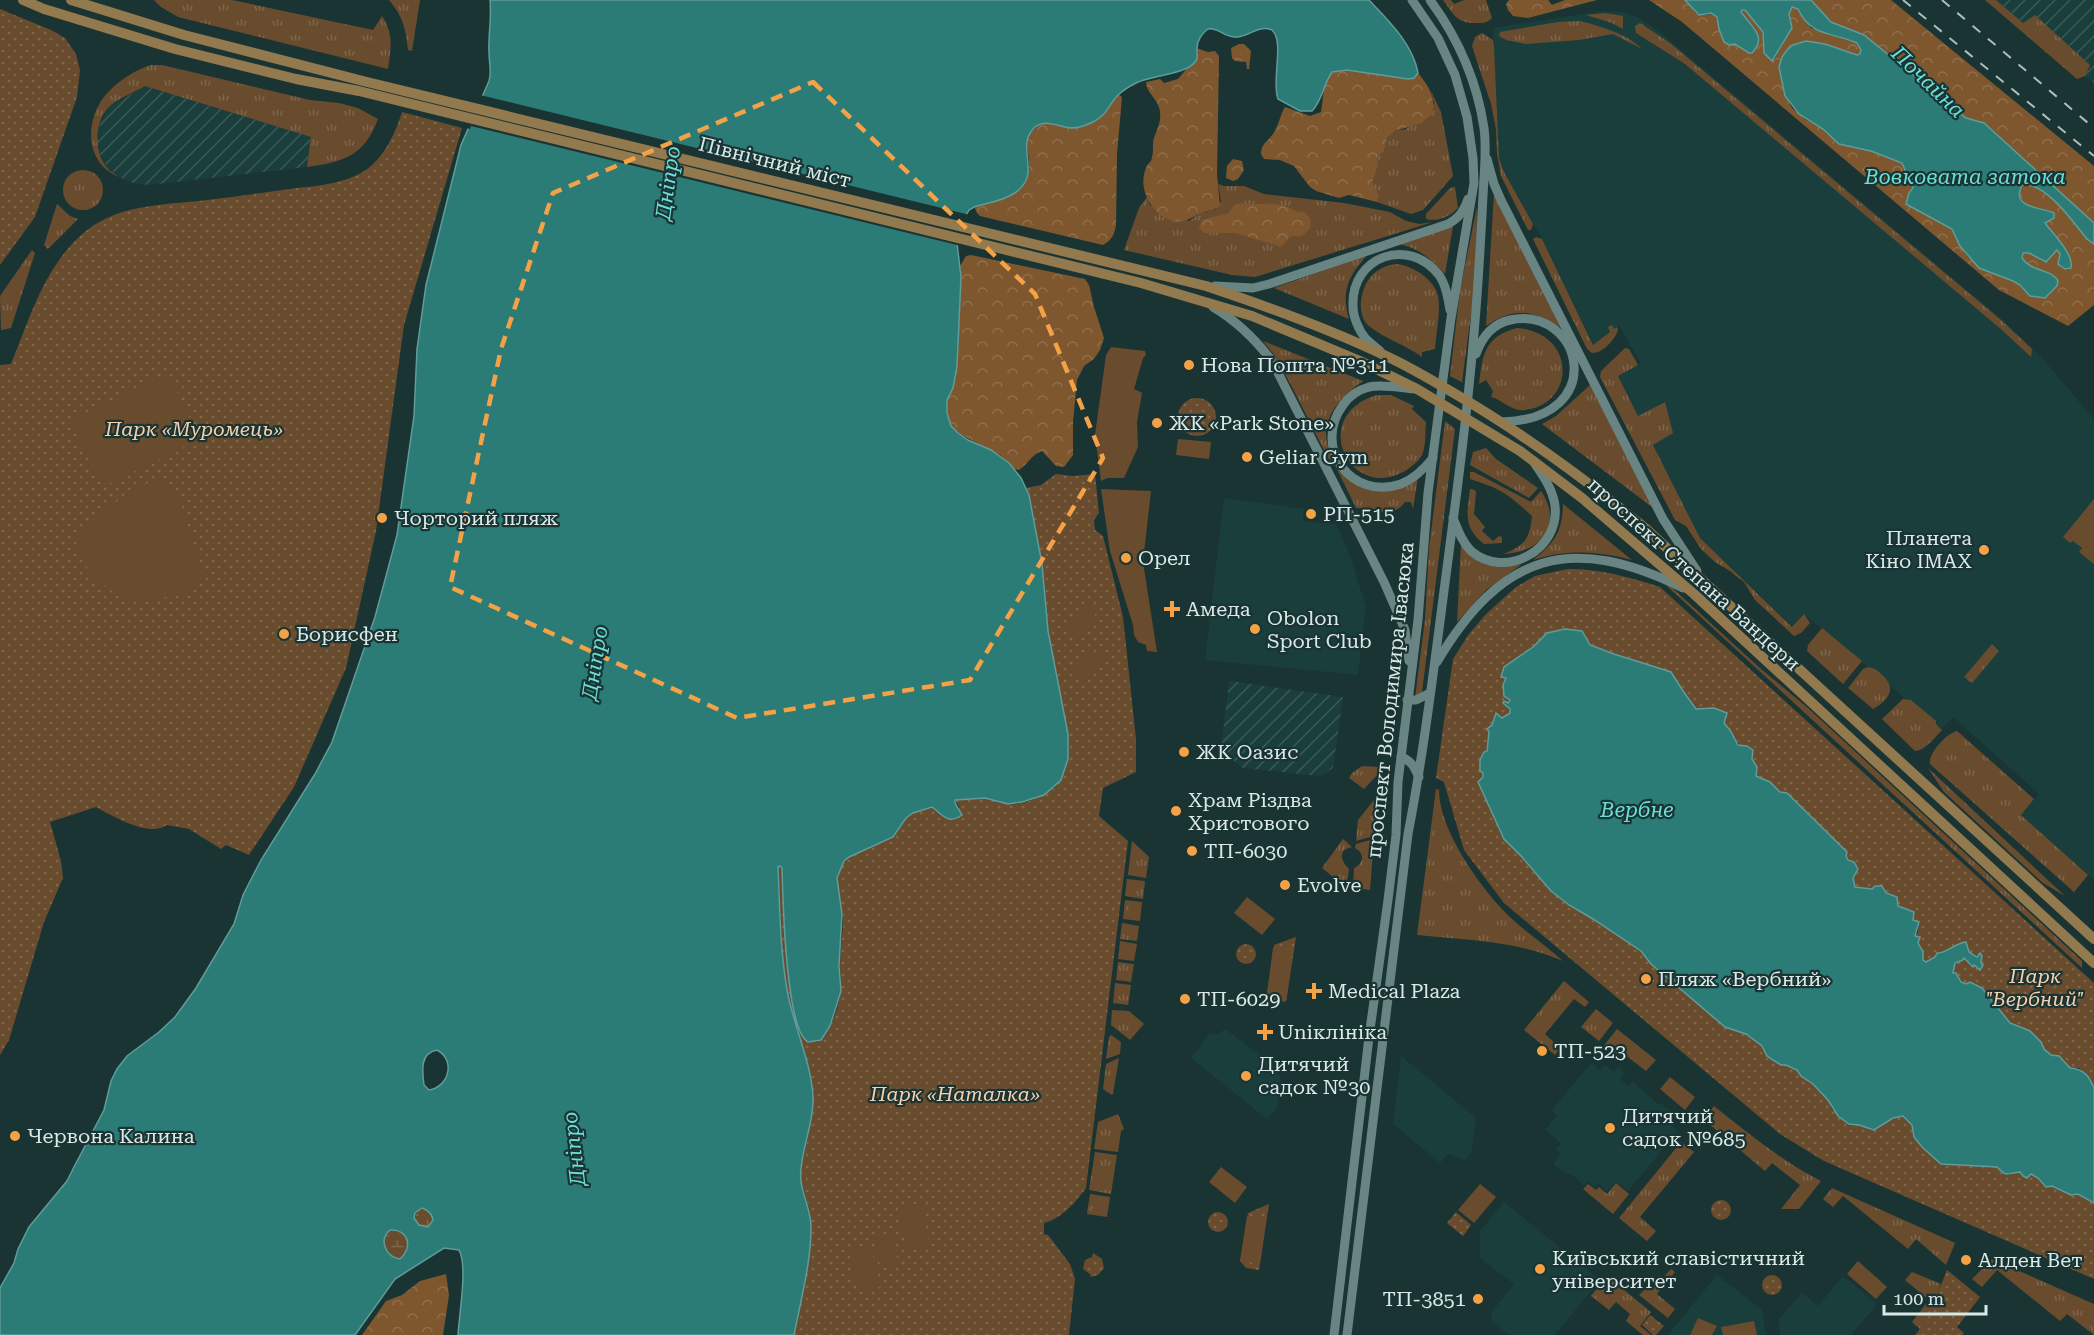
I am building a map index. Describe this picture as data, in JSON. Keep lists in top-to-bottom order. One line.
{"streets":{"main road":["Північний міст","проспект Степана Бандери","проспект Володимира Івасюка"]},"crossings":[["Північний міст","проспект Степана Бандери"]],"water":["Почайна","Вовковата затока","Дніпро","Вербне"],"parks":["Парк «Муромець»","Парк \"Вербний\"","Парк «Наталка»"],"places":{"other":["Нова Пошта №311","ЖК «Park Stone»","Geliar Gym","РП-515","Чорторий пляж","Планета Кіно IMAX","Орел","Obolon Sport Club","Борисфен","ЖК Оазис","Храм Різдва Христового","ТП-6030","Evolve","Пляж «Вербний»","ТП-6029","ТП-523","Дитячий садок №30","Дитячий садок №685","Червона Калина","Алден Вет","Київський славістичний університет","ТП-3851"],"health":["Амеда","Medical Plaza","Uniклініка"]},"scale_bar":"100 m"}
